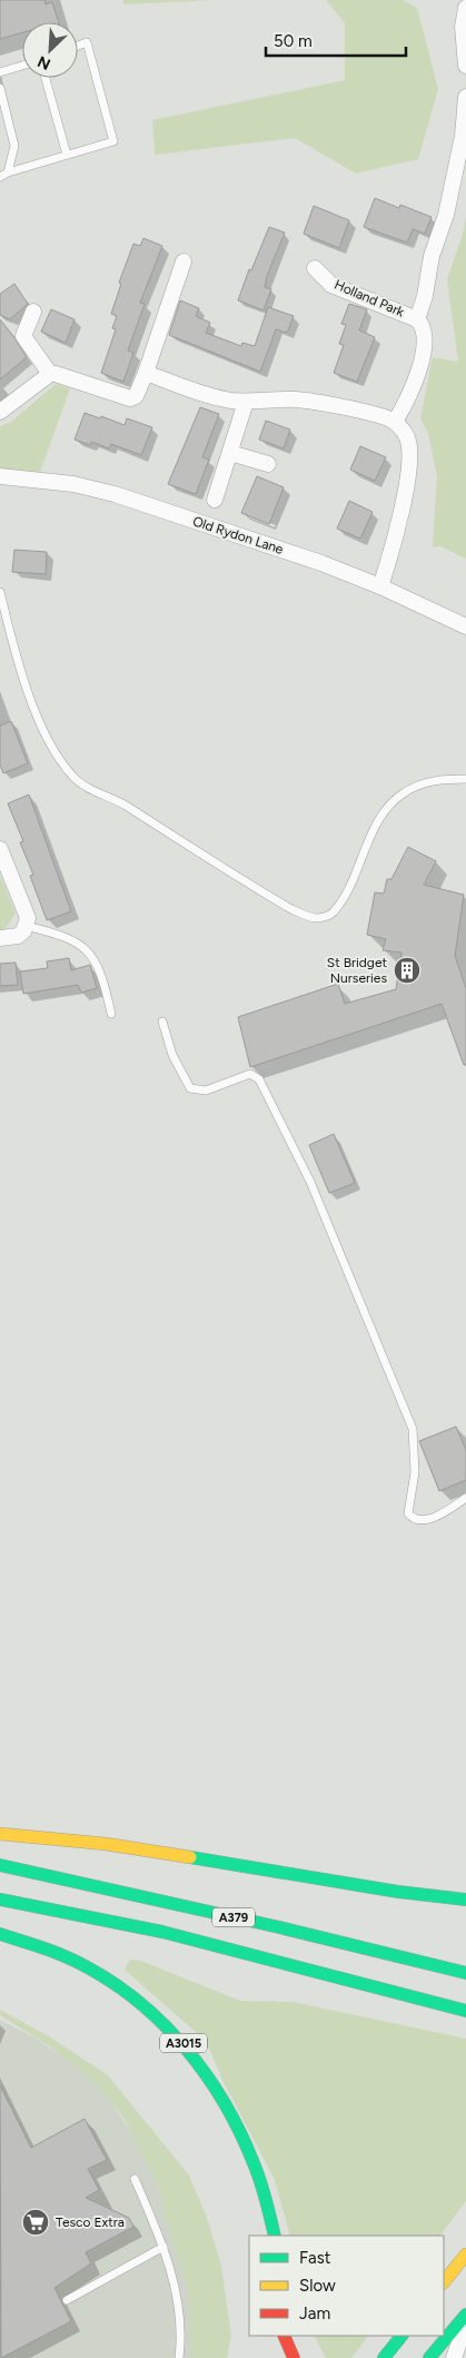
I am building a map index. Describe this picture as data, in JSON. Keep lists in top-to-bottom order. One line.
{"streets":{"main road":["A379","A3015"],"street":["Holland Park","Old Rydon Lane"]},"places":{"building":["St Bridget Nurseries"],"supermarket":["Tesco Extra"]},"legend":["Fast","Slow","Jam"],"scale_bar":"50 m","north":"bottom left"}
